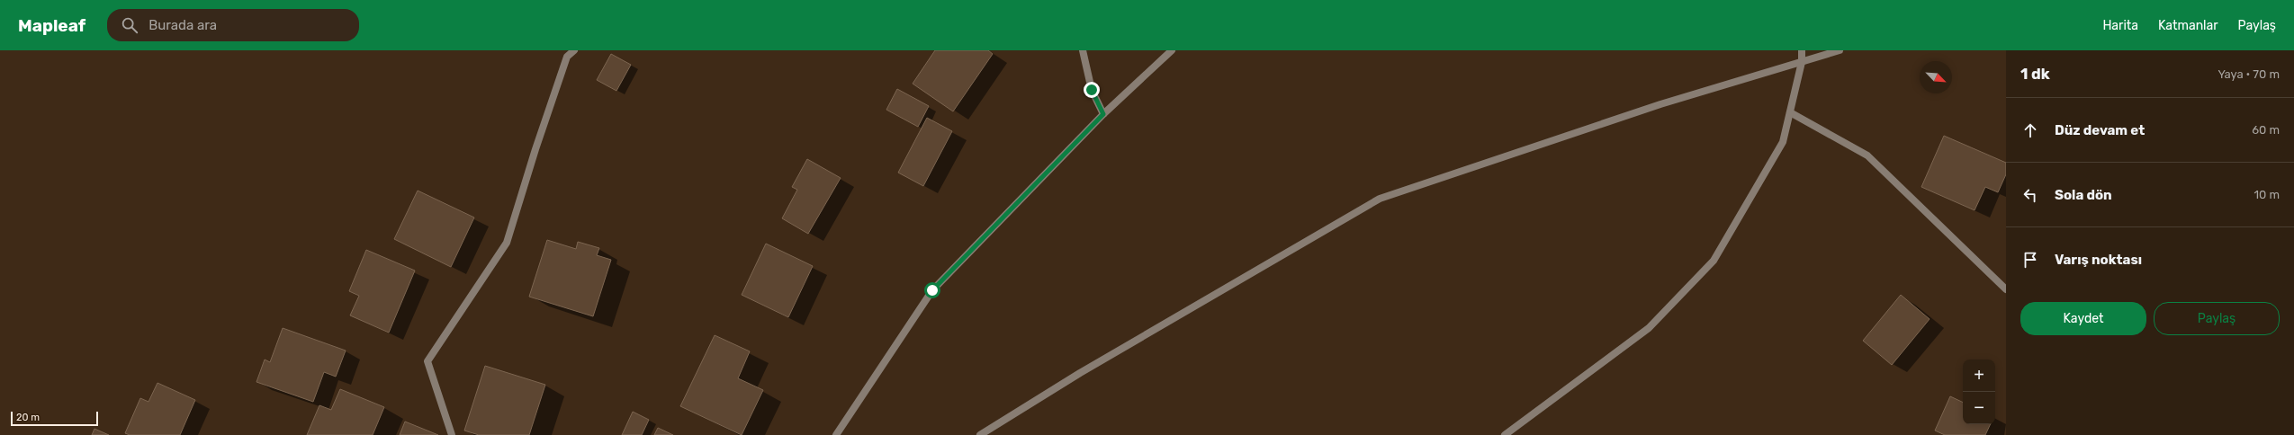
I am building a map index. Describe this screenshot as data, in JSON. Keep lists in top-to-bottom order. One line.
{"scale_bar":"20 m","north":"bottom right","page":{"header":"Mapleaf","search":"Burada ara","nav":["Harita","Katmanlar","Paylaş"],"heading":["1 dk","Yaya · 70 m"],"list":[["Düz devam et","60 m"],["Sola dön","10 m"],"Varış noktası"],"buttons":["Kaydet","Paylaş"],"map_buttons":["+","−"],"scale":"20 m"}}
